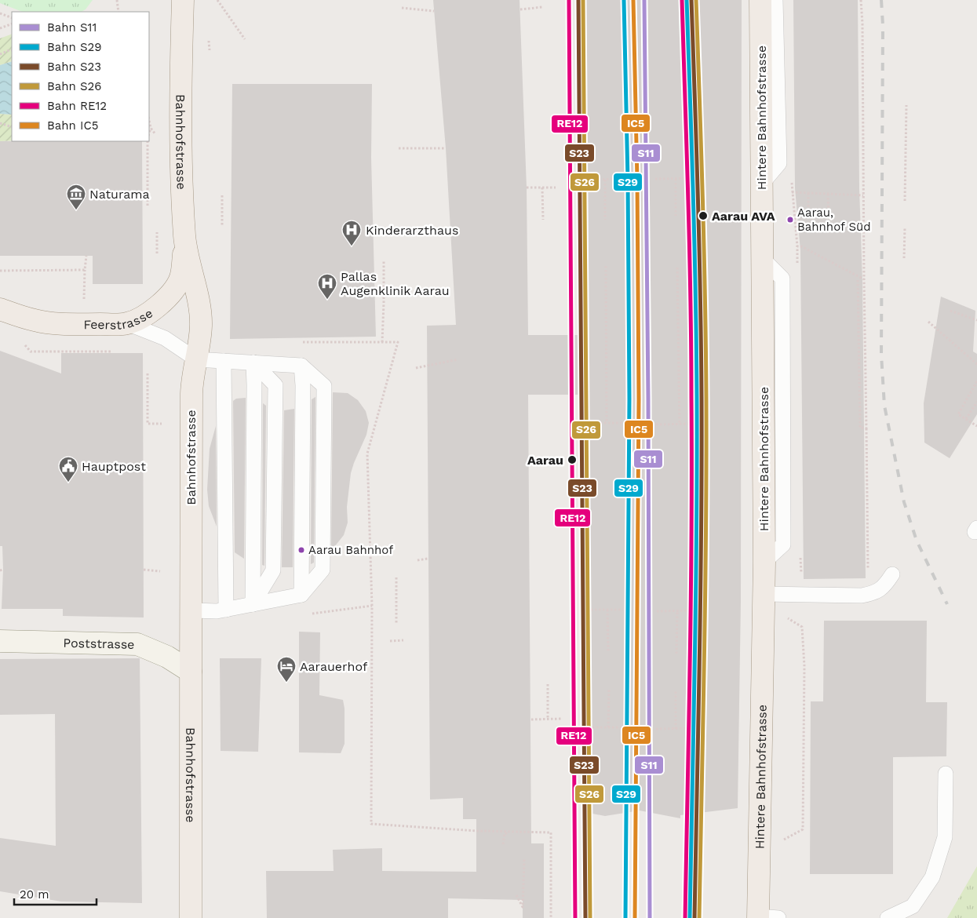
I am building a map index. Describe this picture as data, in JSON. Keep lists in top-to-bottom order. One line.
{"streets":{"main road":["Hintere Bahnhofstrasse","Bahnhofstrasse","Feerstrasse","Poststrasse"]},"crossings":[["Bahnhofstrasse","Feerstrasse"],["Bahnhofstrasse","Poststrasse"]],"places":{"museum":["Naturama"],"other":["Aarau AVA","Aarau, Bahnhof Süd","Aarau","Aarau Bahnhof"],"hospital":["Kinderarzthaus","Pallas Augenklinik Aarau"],"public building":["Hauptpost"],"hotel":["Aarauerhof"]},"lines":["rail line S11","rail line S29","rail line S23","rail line S26","rail line RE12","rail line IC5"],"legend":["Bahn S11","Bahn S29","Bahn S23","Bahn S26","Bahn RE12","Bahn IC5"],"scale_bar":"20 m"}
